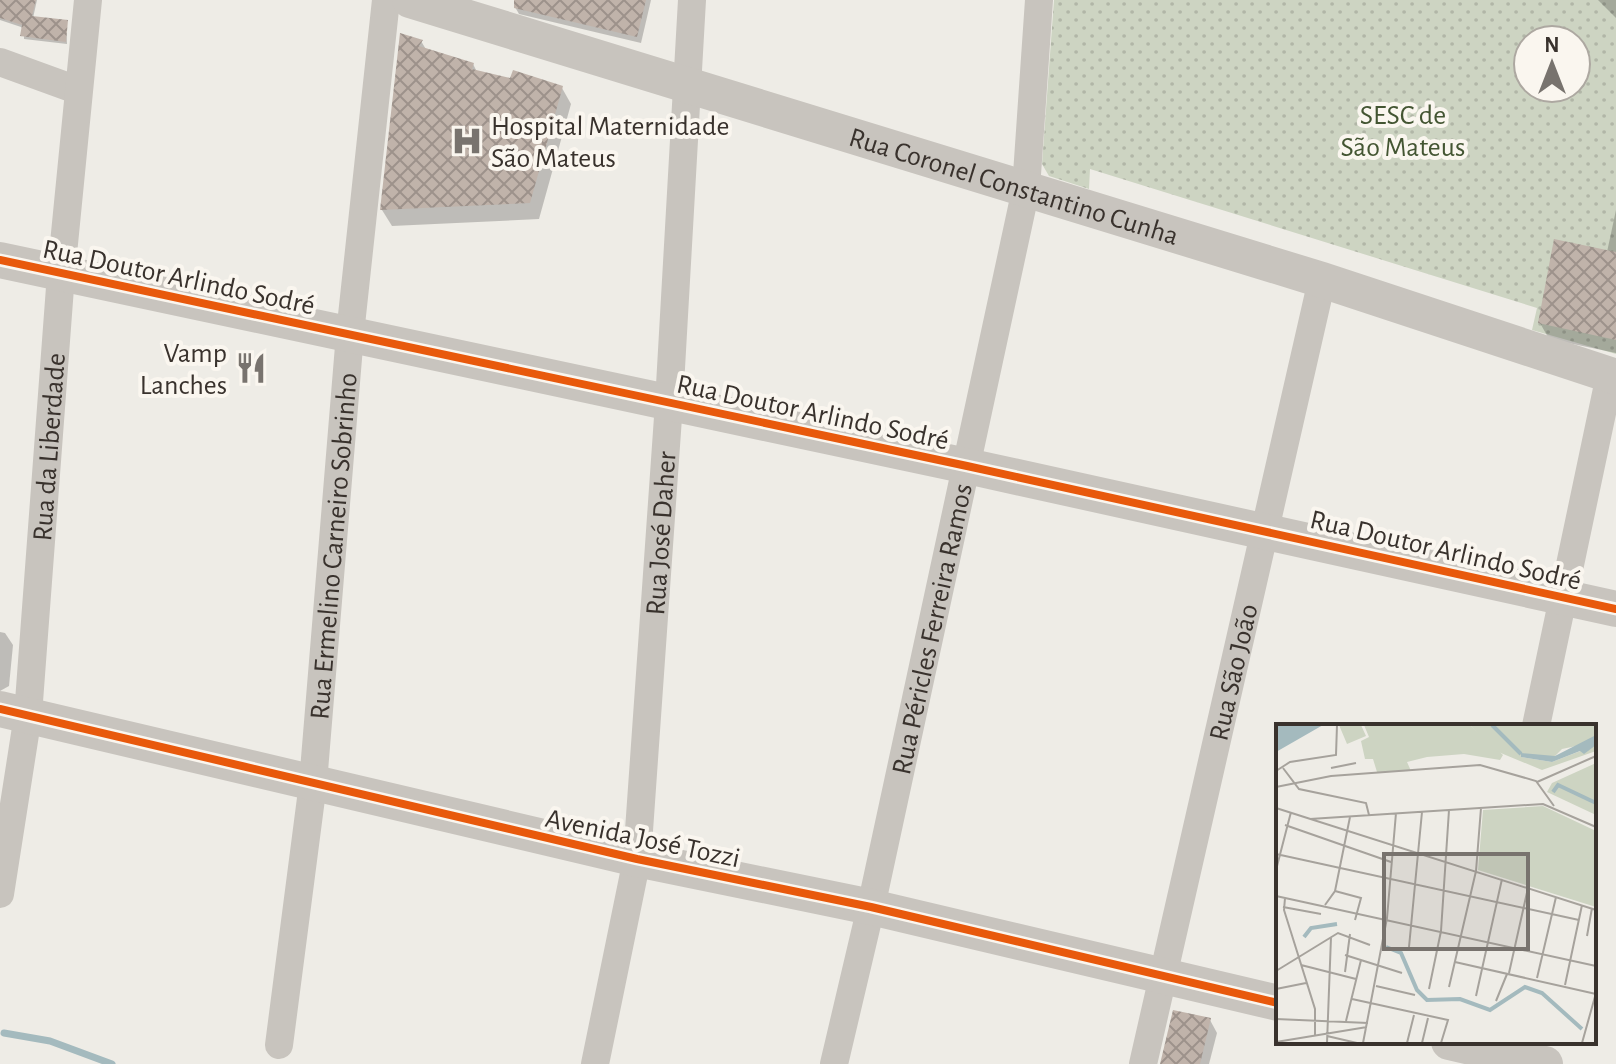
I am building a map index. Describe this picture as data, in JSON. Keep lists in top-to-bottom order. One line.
{"streets":{"street":["Rua Coronel Constantino Cunha","Rua Doutor Arlindo Sodré","Rua da Liberdade","Rua José Daher","Rua Ermelino Carneiro Sobrinho","Rua Péricles Ferreira Ramos","Rua São João","Avenida José Tozzi"]},"crossings":[["Rua Coronel Constantino Cunha","Rua José Daher"],["Rua Coronel Constantino Cunha","Rua Péricles Ferreira Ramos"],["Rua Coronel Constantino Cunha","Rua São João"],["Rua Doutor Arlindo Sodré","Rua da Liberdade"],["Rua Doutor Arlindo Sodré","Rua José Daher"],["Rua Doutor Arlindo Sodré","Rua Ermelino Carneiro Sobrinho"],["Rua Doutor Arlindo Sodré","Rua Péricles Ferreira Ramos"],["Rua Doutor Arlindo Sodré","Rua São João"],["Rua da Liberdade","Avenida José Tozzi"],["Rua José Daher","Avenida José Tozzi"],["Rua Ermelino Carneiro Sobrinho","Avenida José Tozzi"],["Rua Péricles Ferreira Ramos","Avenida José Tozzi"],["Rua São João","Avenida José Tozzi"]],"parks":["SESC de São Mateus"],"places":{"hospital":["Hospital Maternidade São Mateus"],"restaurant":["Vamp Lanches"]},"north":"top"}
